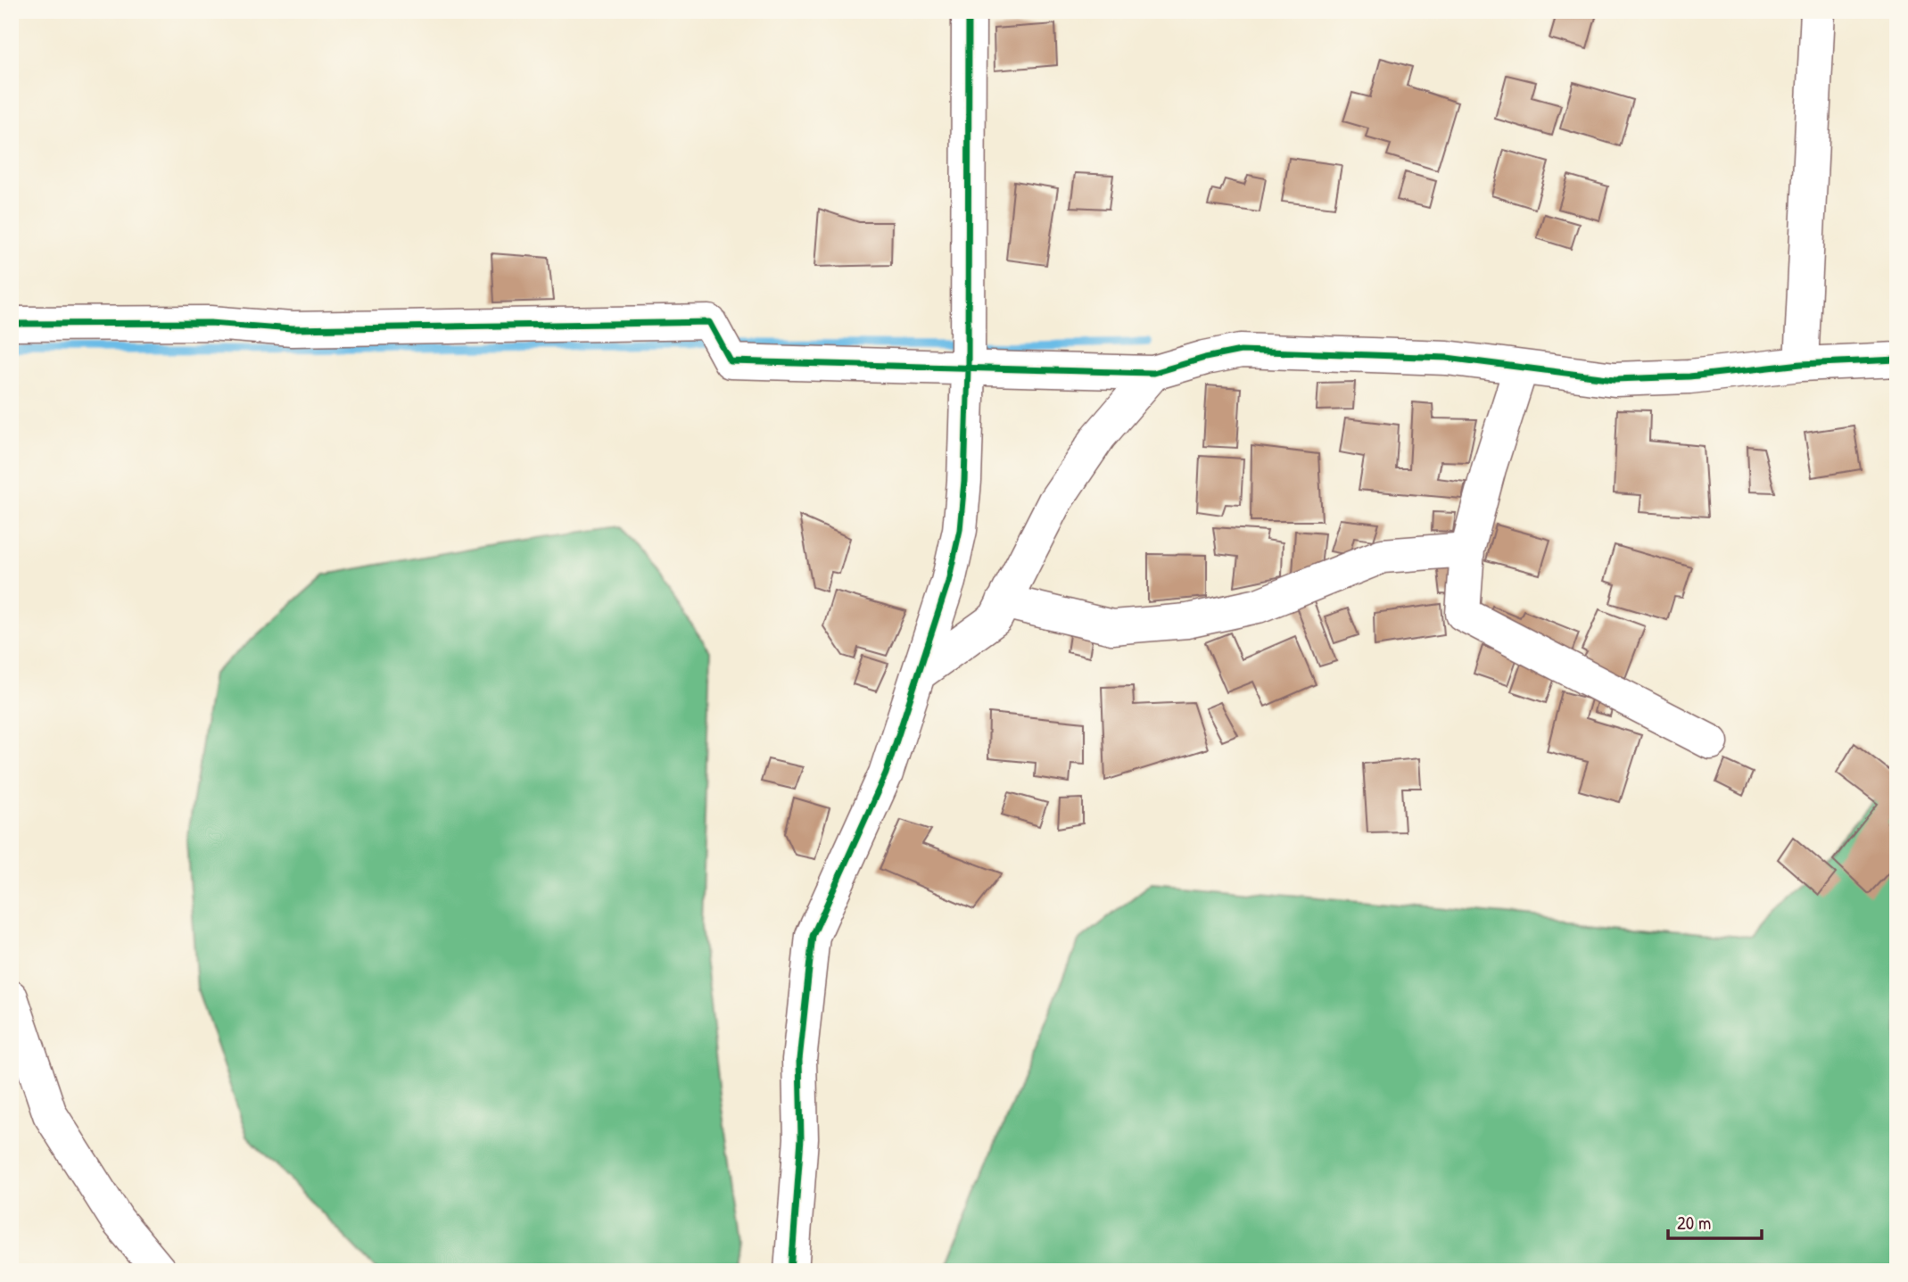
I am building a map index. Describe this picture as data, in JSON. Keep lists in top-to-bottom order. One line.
{"scale_bar":"20 m"}
